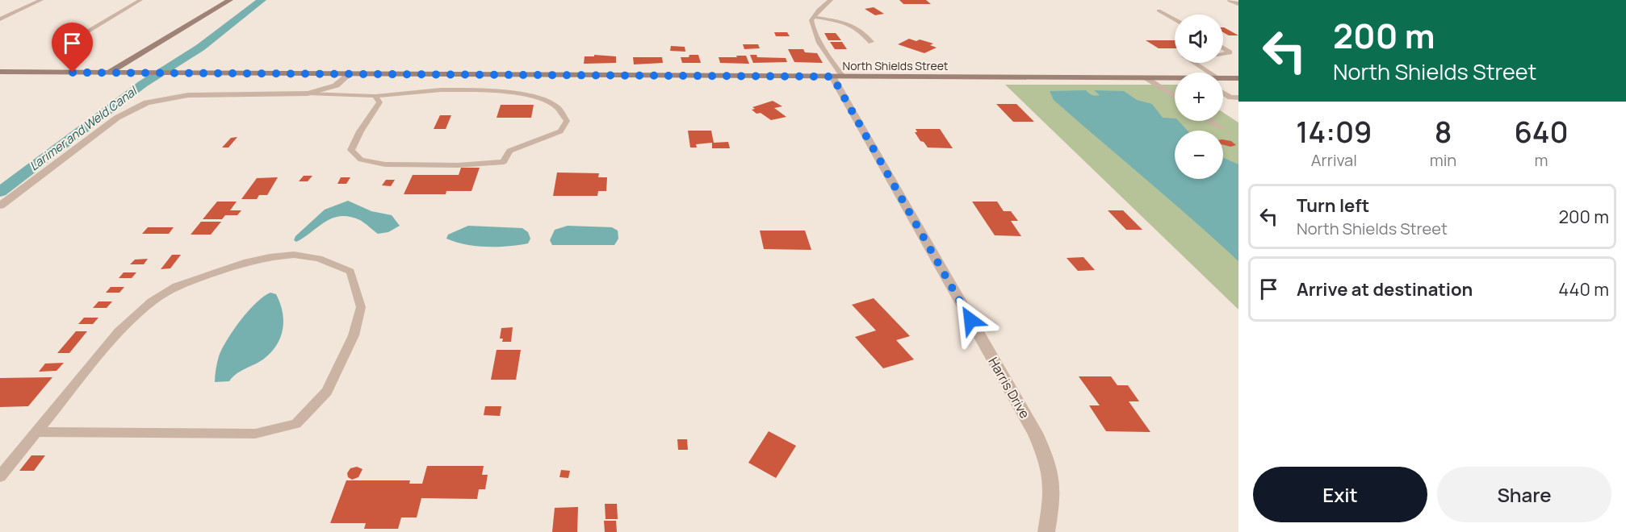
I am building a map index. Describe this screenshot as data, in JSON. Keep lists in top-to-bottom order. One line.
{"streets":{"main road":["North Shields Street"],"street":["Harris Drive"]},"crossings":[["North Shields Street","Harris Drive"]],"water":["Larimer and Weld Canal"],"page":{"turn":["200 m","North Shields Street"],"map_buttons":["+","−"],"eta":["14:09","Arrival","8","min","640","m"],"list":[{"name":"Turn left","note":"North Shields Street","value":"200 m"},{"name":"Arrive at destination","value":"440 m"}],"buttons":["Exit","Share"]}}
